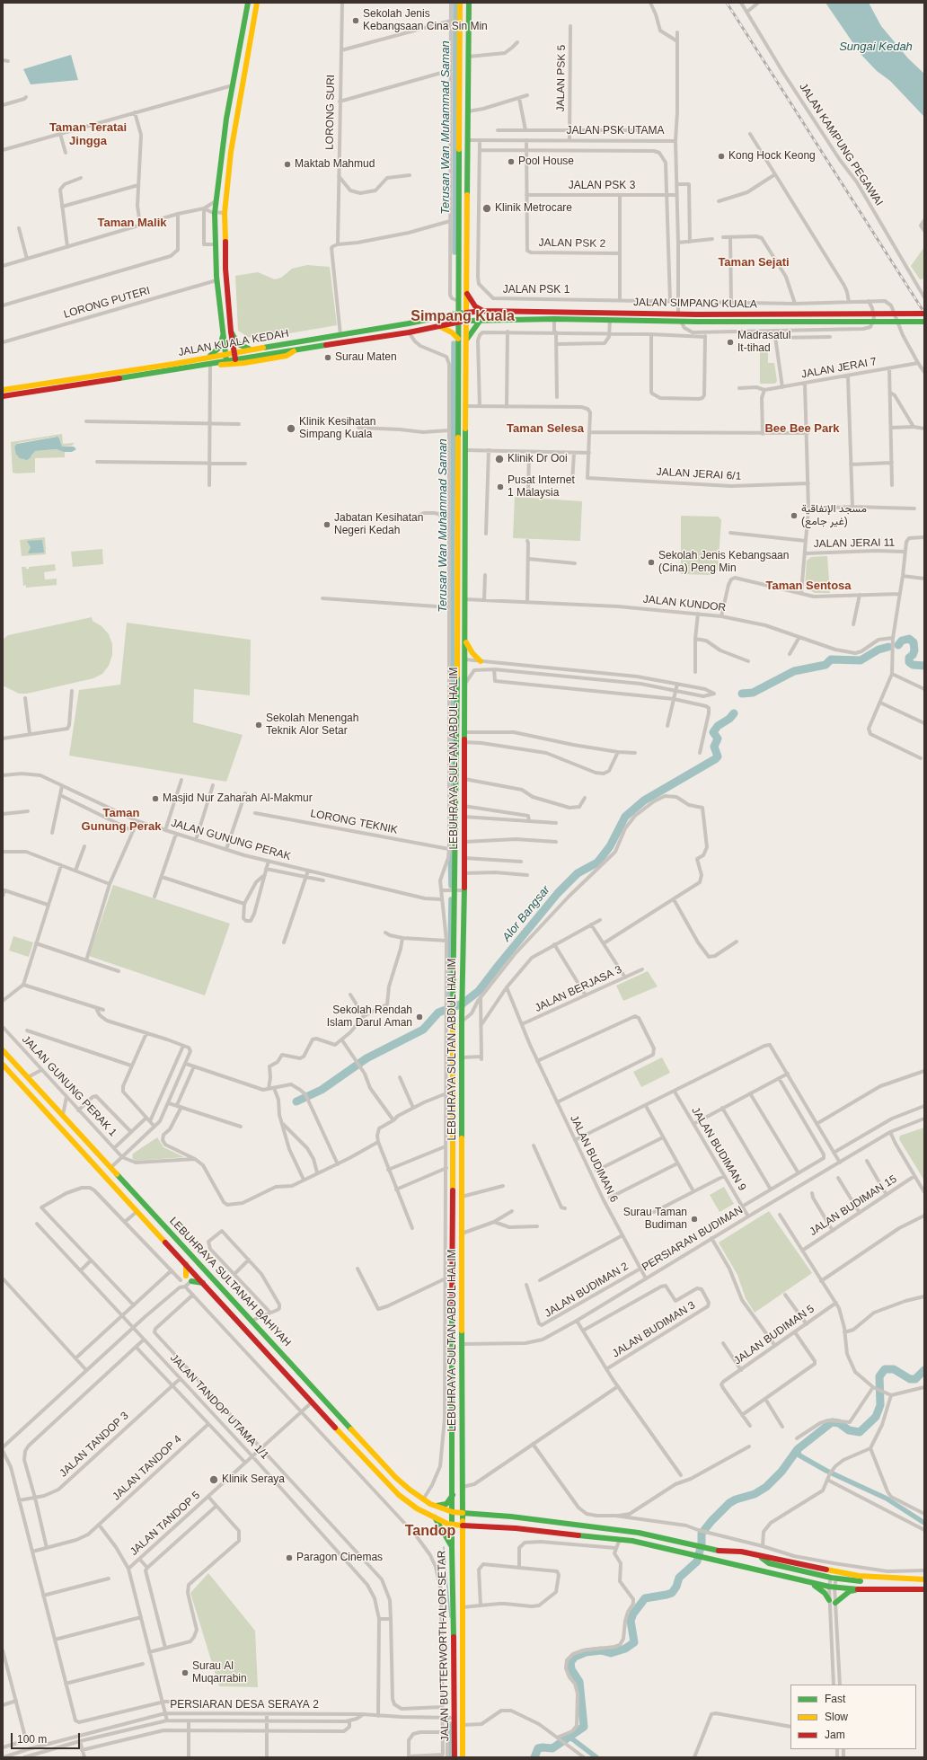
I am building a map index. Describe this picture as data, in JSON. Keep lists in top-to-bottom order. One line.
{"streets":{"main road":["JALAN SIMPANG KUALA","JALAN KUALA KEDAH","LEBUHRAYA SULTAN ABDUL HALIM","LEBUHRAYA SULTANAH BAHIYAH","JALAN BUTTERWORTH-ALOR SETAR"],"street":["JALAN PSK 5","LORONG SURI","JALAN PSK UTAMA","JALAN KAMPUNG PEGAWAI","JALAN PSK 3","JALAN PSK 2","JALAN PSK 1","LORONG PUTERI","JALAN JERAI 7","JALAN JERAI 6/1","JALAN JERAI 11","JALAN KUNDOR","LORONG TEKNIK","JALAN GUNUNG PERAK","JALAN BERJASA 3","JALAN GUNUNG PERAK 1","JALAN BUDIMAN 9","JALAN BUDIMAN 6","JALAN BUDIMAN 15","PERSIARAN BUDIMAN","JALAN BUDIMAN 2","JALAN BUDIMAN 3","JALAN BUDIMAN 5","JALAN TANDOP UTAMA 1/1","JALAN TANDOP 3","JALAN TANDOP 4","JALAN TANDOP 5","PERSIARAN DESA SERAYA 2"]},"crossings":[["JALAN PSK 5","JALAN PSK UTAMA"],["LORONG SURI","JALAN KUALA KEDAH"],["JALAN PSK UTAMA","JALAN PSK 3"],["JALAN PSK UTAMA","JALAN PSK 2"],["JALAN PSK UTAMA","JALAN PSK 1"],["JALAN PSK UTAMA","JALAN SIMPANG KUALA"],["JALAN PSK UTAMA","LEBUHRAYA SULTAN ABDUL HALIM"],["JALAN PSK 3","JALAN PSK 2"],["JALAN PSK 1","JALAN JERAI 7"],["JALAN SIMPANG KUALA","JALAN KUALA KEDAH"],["JALAN SIMPANG KUALA","LEBUHRAYA SULTAN ABDUL HALIM"],["JALAN KUALA KEDAH","LEBUHRAYA SULTAN ABDUL HALIM"],["JALAN KUNDOR","LEBUHRAYA SULTAN ABDUL HALIM"],["LEBUHRAYA SULTAN ABDUL HALIM","PERSIARAN BUDIMAN"],["LEBUHRAYA SULTAN ABDUL HALIM","LEBUHRAYA SULTANAH BAHIYAH"],["LEBUHRAYA SULTAN ABDUL HALIM","JALAN BUTTERWORTH-ALOR SETAR"],["JALAN BERJASA 3","JALAN BUDIMAN 6"],["JALAN BUDIMAN 9","PERSIARAN BUDIMAN"],["JALAN BUDIMAN 6","PERSIARAN BUDIMAN"],["JALAN BUDIMAN 6","JALAN BUDIMAN 2"],["LEBUHRAYA SULTANAH BAHIYAH","JALAN TANDOP 5"],["LEBUHRAYA SULTANAH BAHIYAH","JALAN BUTTERWORTH-ALOR SETAR"],["JALAN TANDOP UTAMA 1/1","JALAN TANDOP 3"],["JALAN TANDOP UTAMA 1/1","JALAN TANDOP 5"],["JALAN TANDOP UTAMA 1/1","PERSIARAN DESA SERAYA 2"],["JALAN BUTTERWORTH-ALOR SETAR","PERSIARAN DESA SERAYA 2"]],"districts":["Taman Teratai Jingga","Taman Malik","Taman Sejati","Simpang Kuala","Taman Selesa","Bee Bee Park","Taman Sentosa","Taman Gunung Perak","Tandop"],"water":["Sungai Kedah","Terusan Wan Muhammad Saman","Alor Bangsar"],"places":["Sekolah Jenis Kebangsaan Cina Sin Min","Kong Hock Keong","Pool House","Maktab Mahmud","Klinik Metrocare","Madrasatul It-tihad","Surau Maten","Klinik Kesihatan Simpang Kuala","Klinik Dr Ooi","Pusat Internet 1 Malaysia","مسجد الإتفاقية (غير جامع)","Jabatan Kesihatan Negeri Kedah","Sekolah Jenis Kebangsaan (Cina) Peng Min","Sekolah Menengah Teknik Alor Setar","Masjid Nur Zaharah Al-Makmur","Sekolah Rendah Islam Darul Aman","Surau Taman Budiman","Klinik Seraya","Paragon Cinemas","Surau Al Muqarrabin"],"legend":["Fast","Slow","Jam"],"scale_bar":"100 m"}
